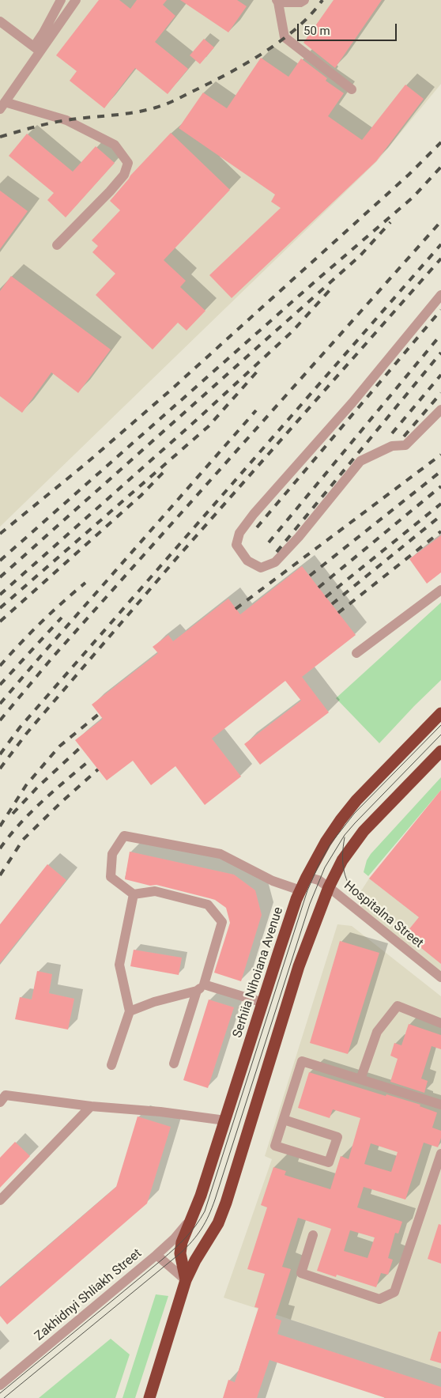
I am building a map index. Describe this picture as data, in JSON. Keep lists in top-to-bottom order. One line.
{"streets":{"highway":["Serhiia Nihoiana Avenue"],"street":["Hospitalna Street","Zakhidnyi Shliakh Street"]},"crossings":[["Hospitalna Street","Serhiia Nihoiana Avenue"],["Serhiia Nihoiana Avenue","Zakhidnyi Shliakh Street"]],"scale_bar":"50 m"}
